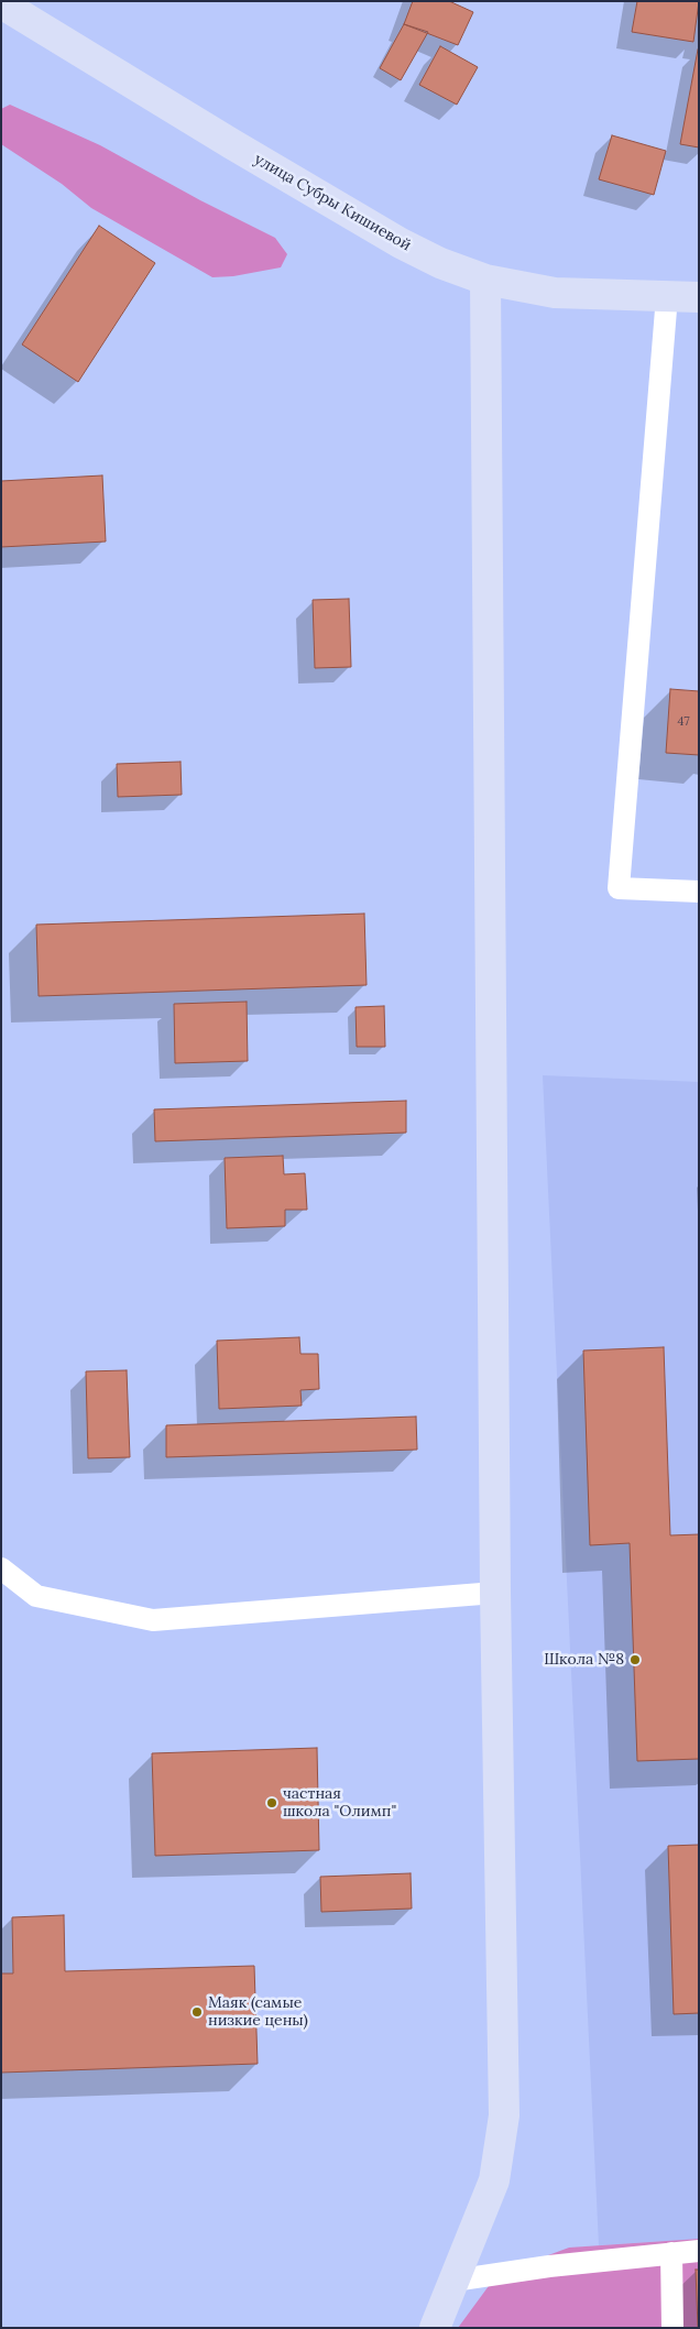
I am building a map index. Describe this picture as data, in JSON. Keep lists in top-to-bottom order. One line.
{"streets":{"street":["улица Субры Кишиевой"]},"places":["Школа №8","частная школа \"Олимп\"","Маяк (самые низкие цены)"],"house_numbers":["47"]}
